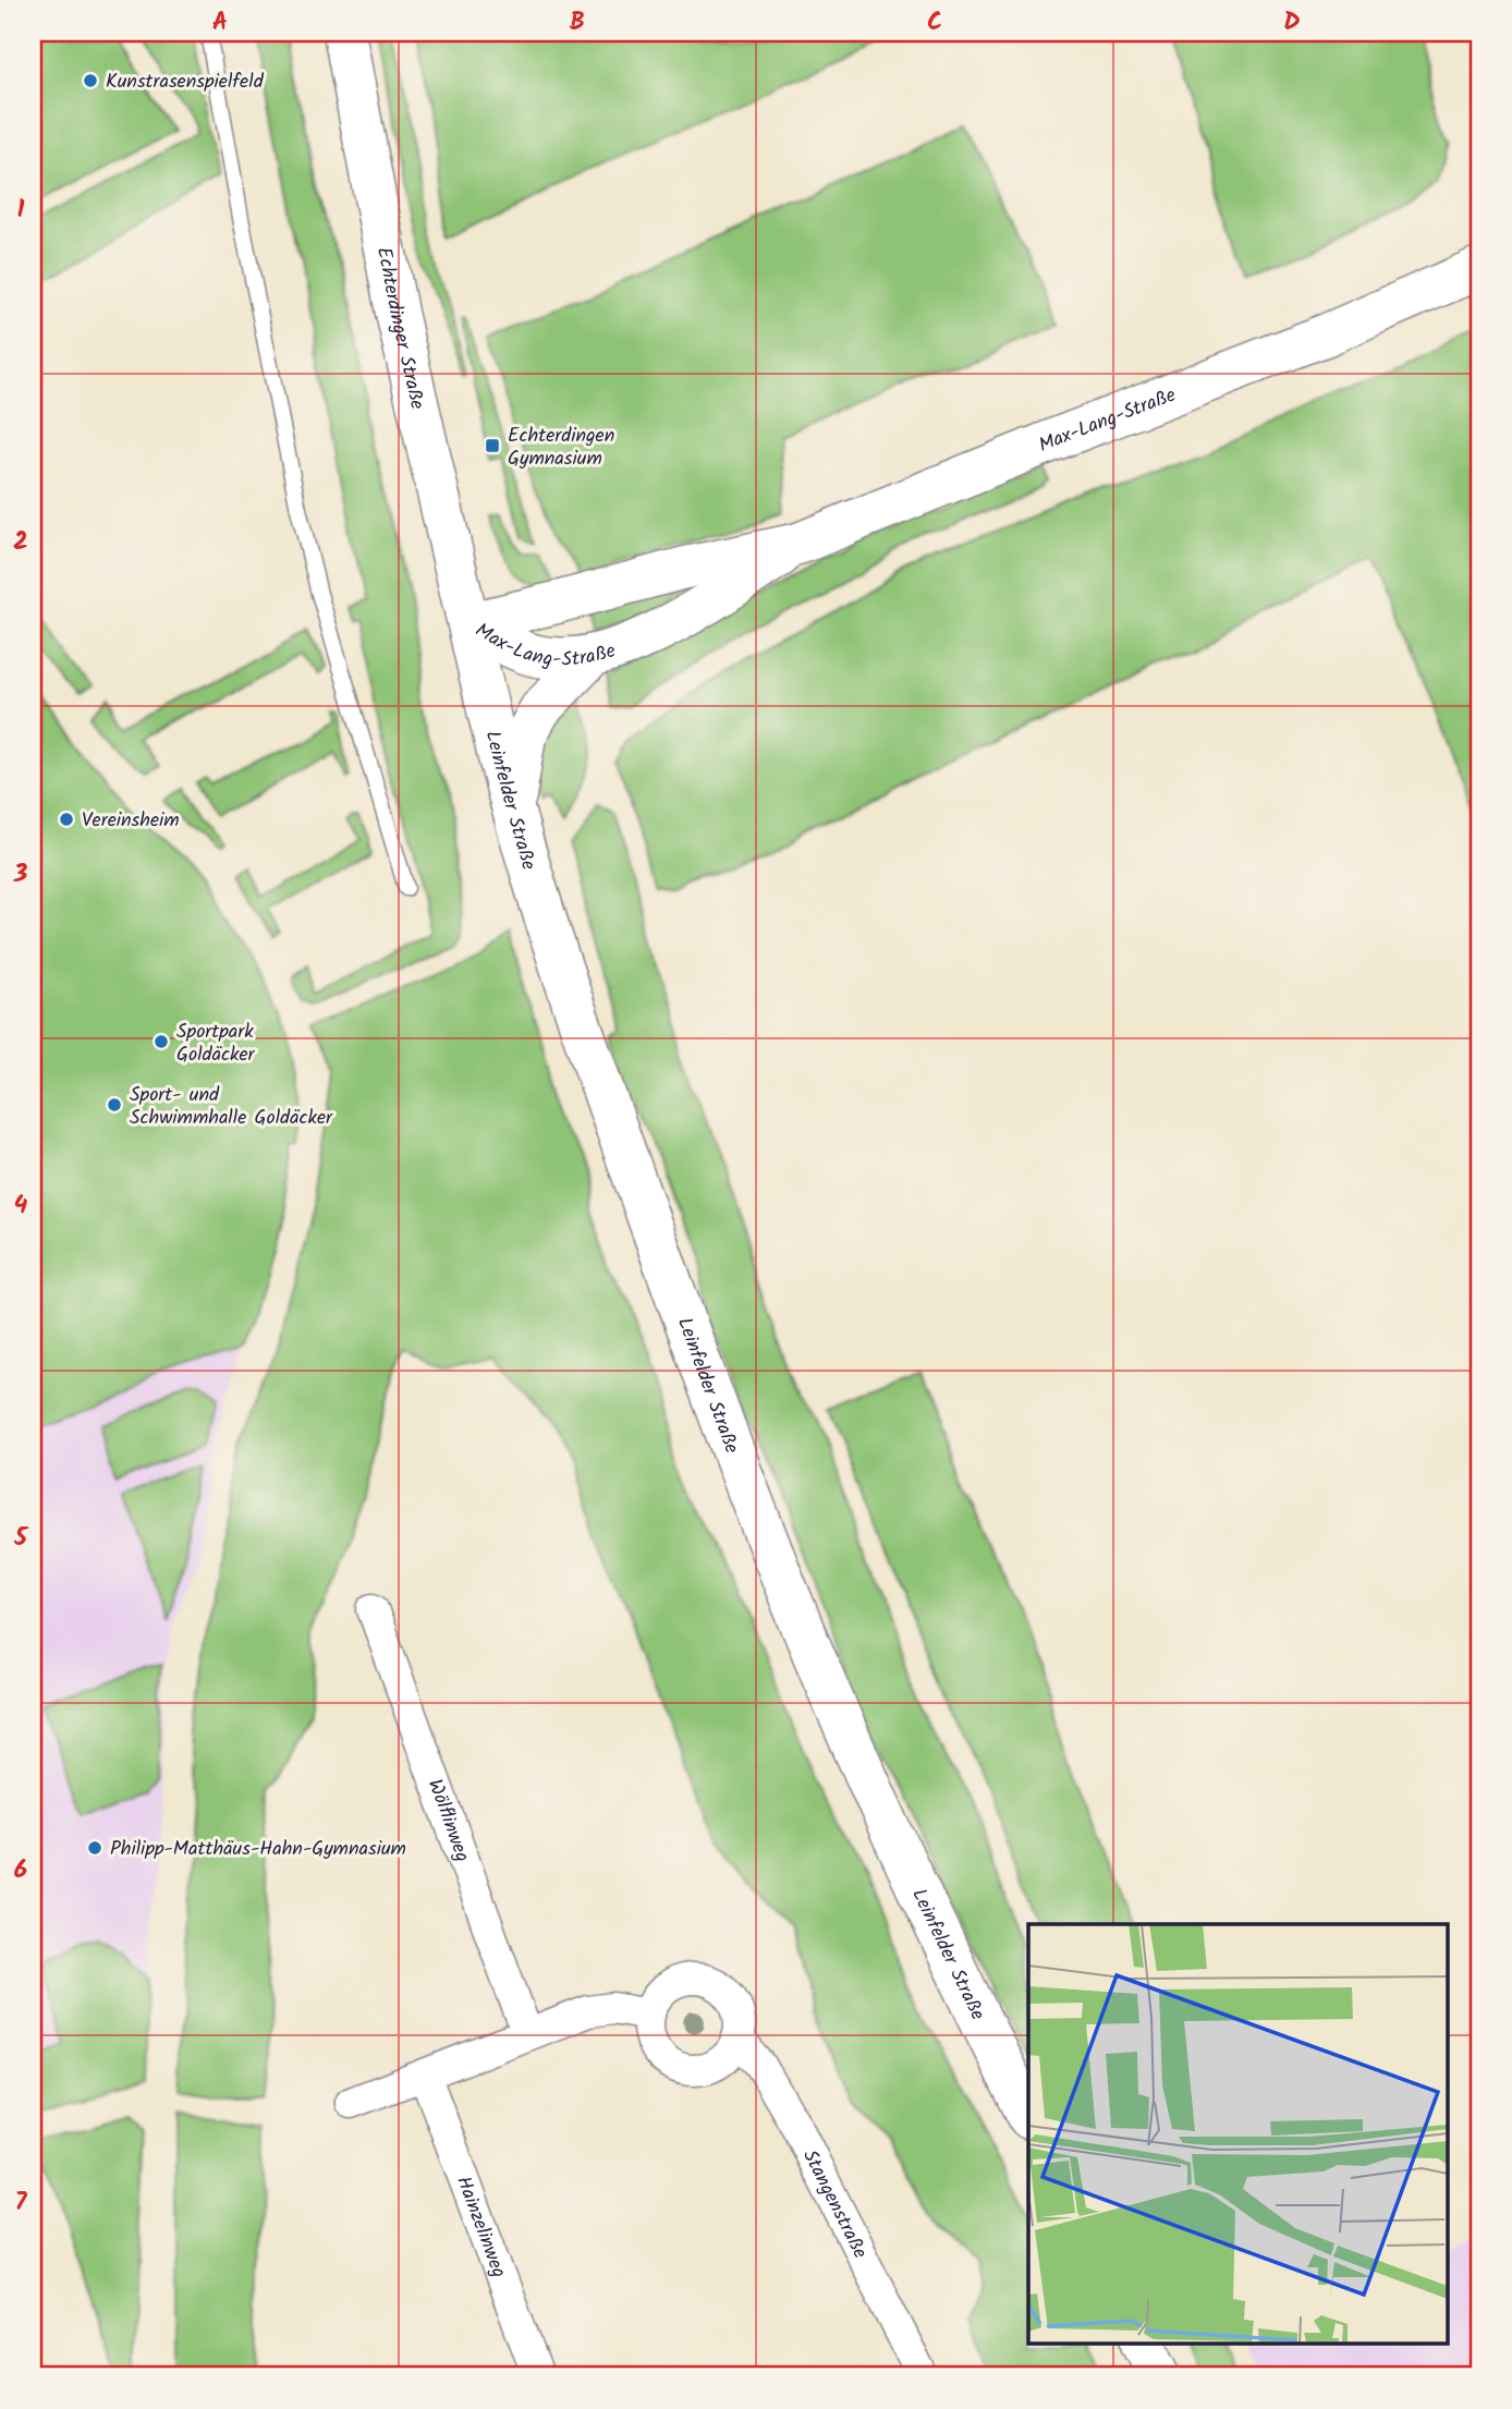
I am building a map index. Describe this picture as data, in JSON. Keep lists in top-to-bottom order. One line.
{"streets":{"main road":["Echterdinger Straße","Max-Lang-Straße","Leinfelder Straße"],"street":["Wölflinweg","Stangenstraße","Hainzelinweg"]},"crossings":[["Echterdinger Straße","Max-Lang-Straße"],["Echterdinger Straße","Leinfelder Straße"],["Max-Lang-Straße","Leinfelder Straße"]],"places":{"other":["Kunstrasenspielfeld","Vereinsheim","Sportpark Goldäcker","Sport- und Schwimmhalle Goldäcker","Philipp-Matthäus-Hahn-Gymnasium"],"transit":["Echterdingen Gymnasium"]},"grid":{"columns":["A","B","C","D"],"rows":["1","2","3","4","5","6","7"]}}
